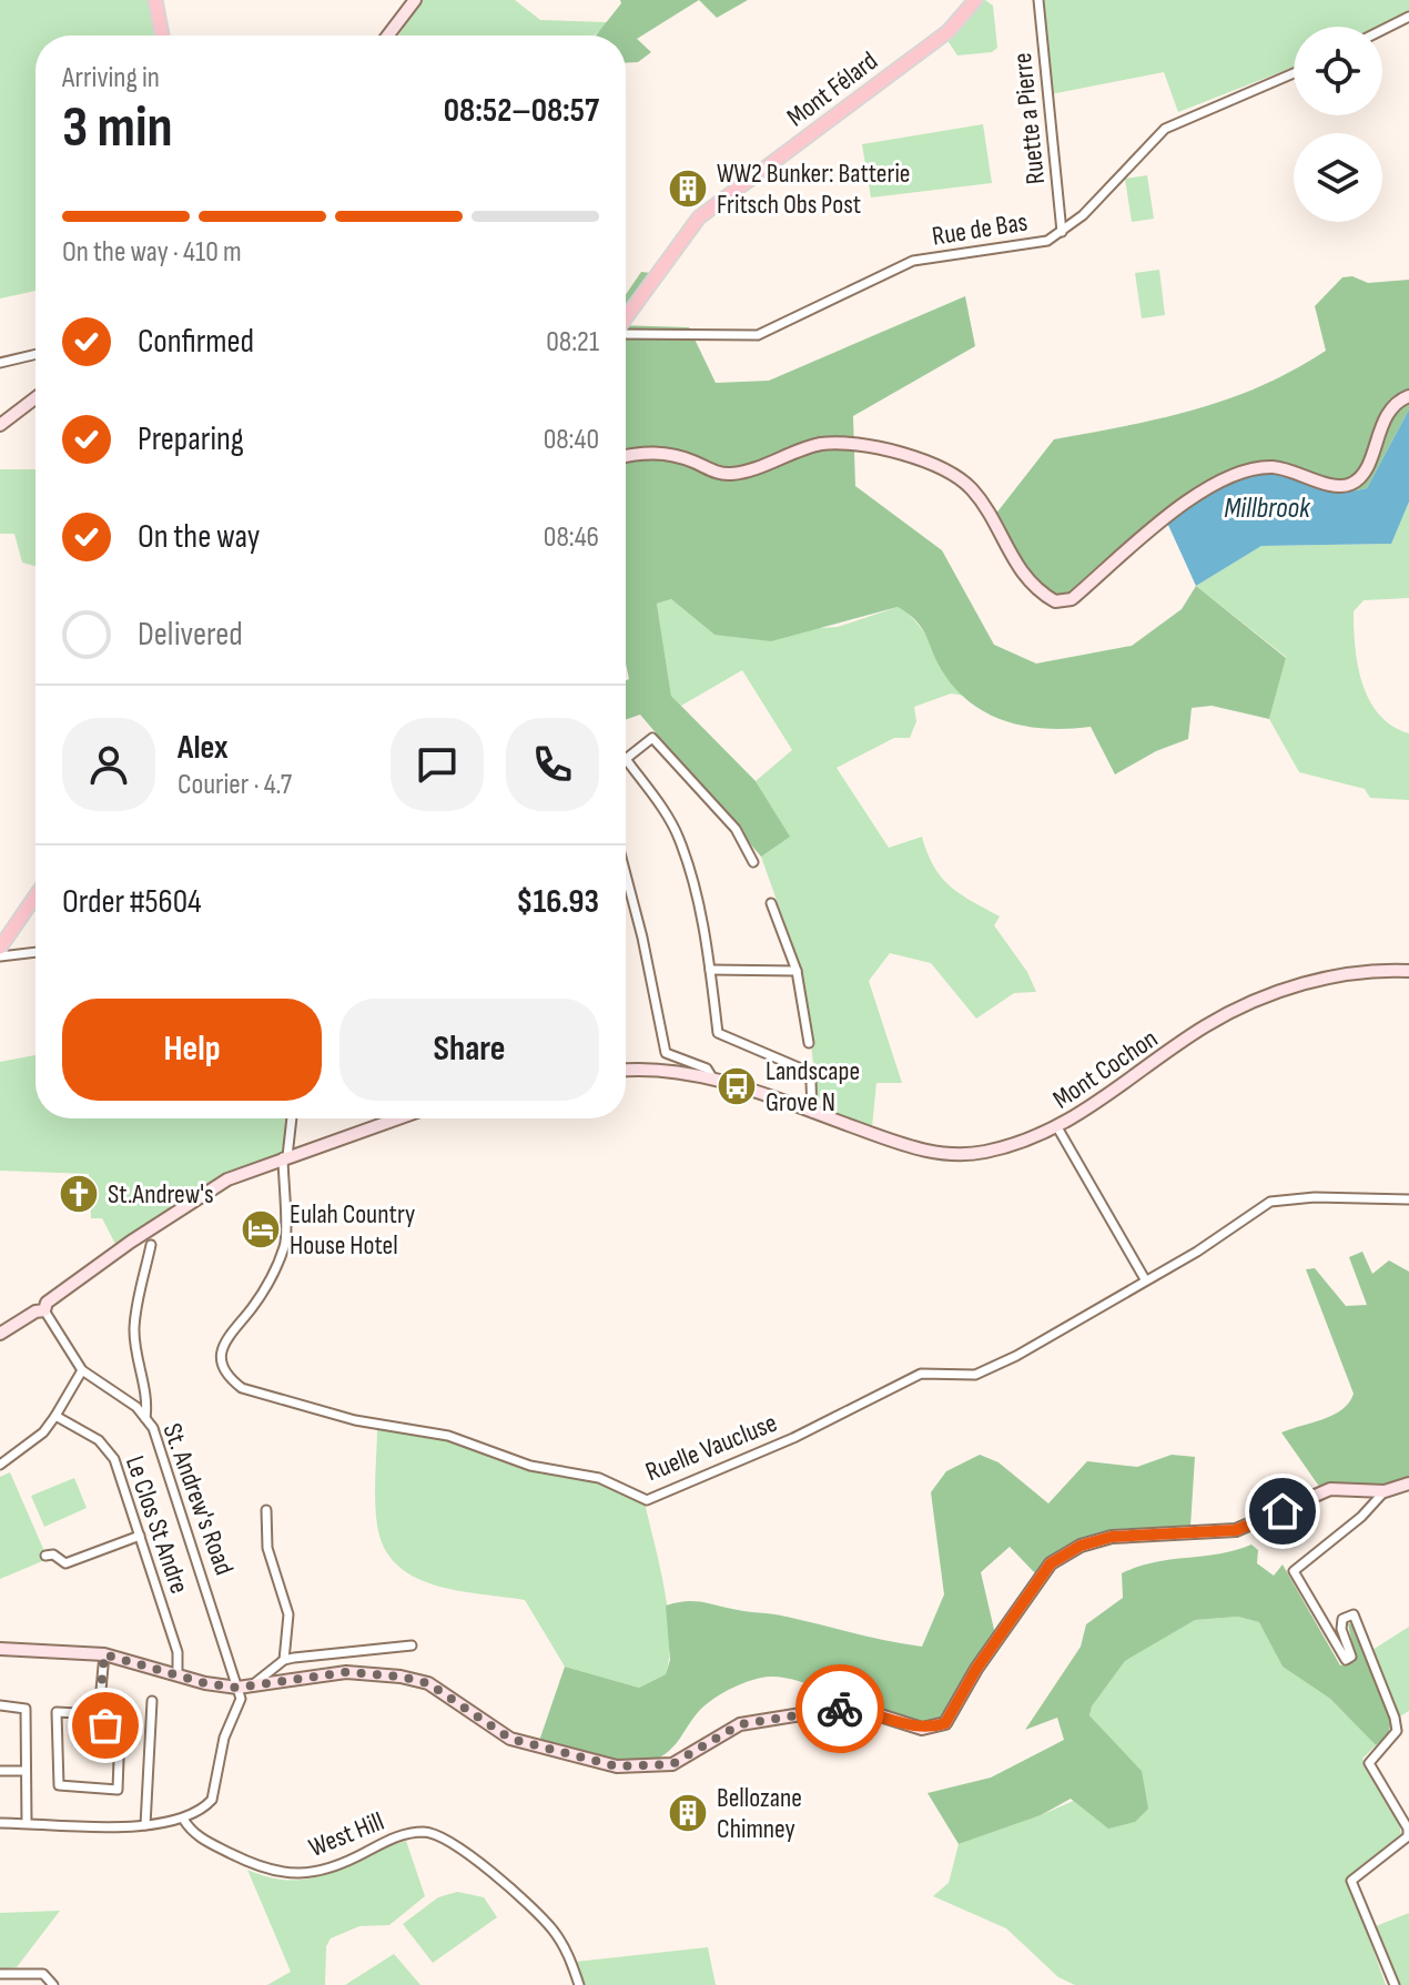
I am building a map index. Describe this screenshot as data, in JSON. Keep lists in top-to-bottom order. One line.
{"streets":{"main road":["Mont Félard"],"street":["Ruette a Pierre","Rue de Bas","Mont Cochon","Ruelle Vaucluse","St. Andrew's Road","Le Clos St Andre","West Hill"]},"crossings":[["Ruette a Pierre","Rue de Bas"]],"water":["Millbrook"],"places":{"building":["WW2 Bunker: Batterie Fritsch Obs Post","Bellozane Chimney"],"bus stop":["Landscape Grove N"],"church":["St.Andrew's"],"hotel":["Eulah Country House Hotel"]},"page":{"heading":["3 min","Arriving in","08:52–08:57"],"panel":["Alex","Courier · 4.7","Order #5604","$16.93"],"bar":"On the way · 410 m","list":[["Confirmed","08:21"],["Preparing","08:40"],["On the way","08:46"],"Delivered"],"buttons":["Help","Share"]}}
